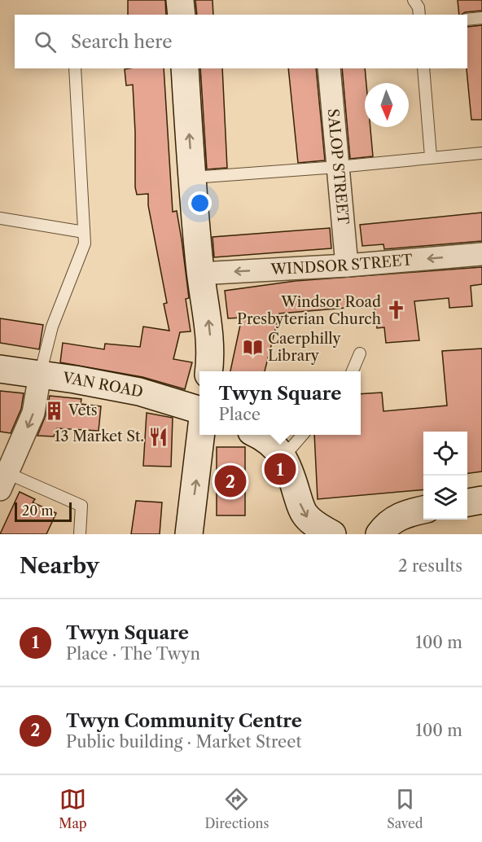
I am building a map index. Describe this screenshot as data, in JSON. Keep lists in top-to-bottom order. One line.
{"streets":{"main road":["VAN ROAD"],"street":["SALOP STREET","WINDSOR STREET"]},"crossings":[["SALOP STREET","WINDSOR STREET"]],"one_way":["WINDSOR STREET"],"places":{"church":["Windsor Road Presbyterian Church"],"library":["Caerphilly Library"],"building":["Vets"],"restaurant":["13 Market St."]},"scale_bar":"20 m","north":"bottom","page":{"search":"Search here","popup":["Twyn Square","Place"],"pins":["1","2"],"scale":"20 m","heading":["Nearby","2 results"],"list":[{"mark":"1","name":"Twyn Square","note":"Place · The Twyn","value":"100 m"},{"mark":"2","name":"Twyn Community Centre","note":"Public building · Market Street","value":"100 m"}],"nav":["Map","Directions","Saved"]}}
